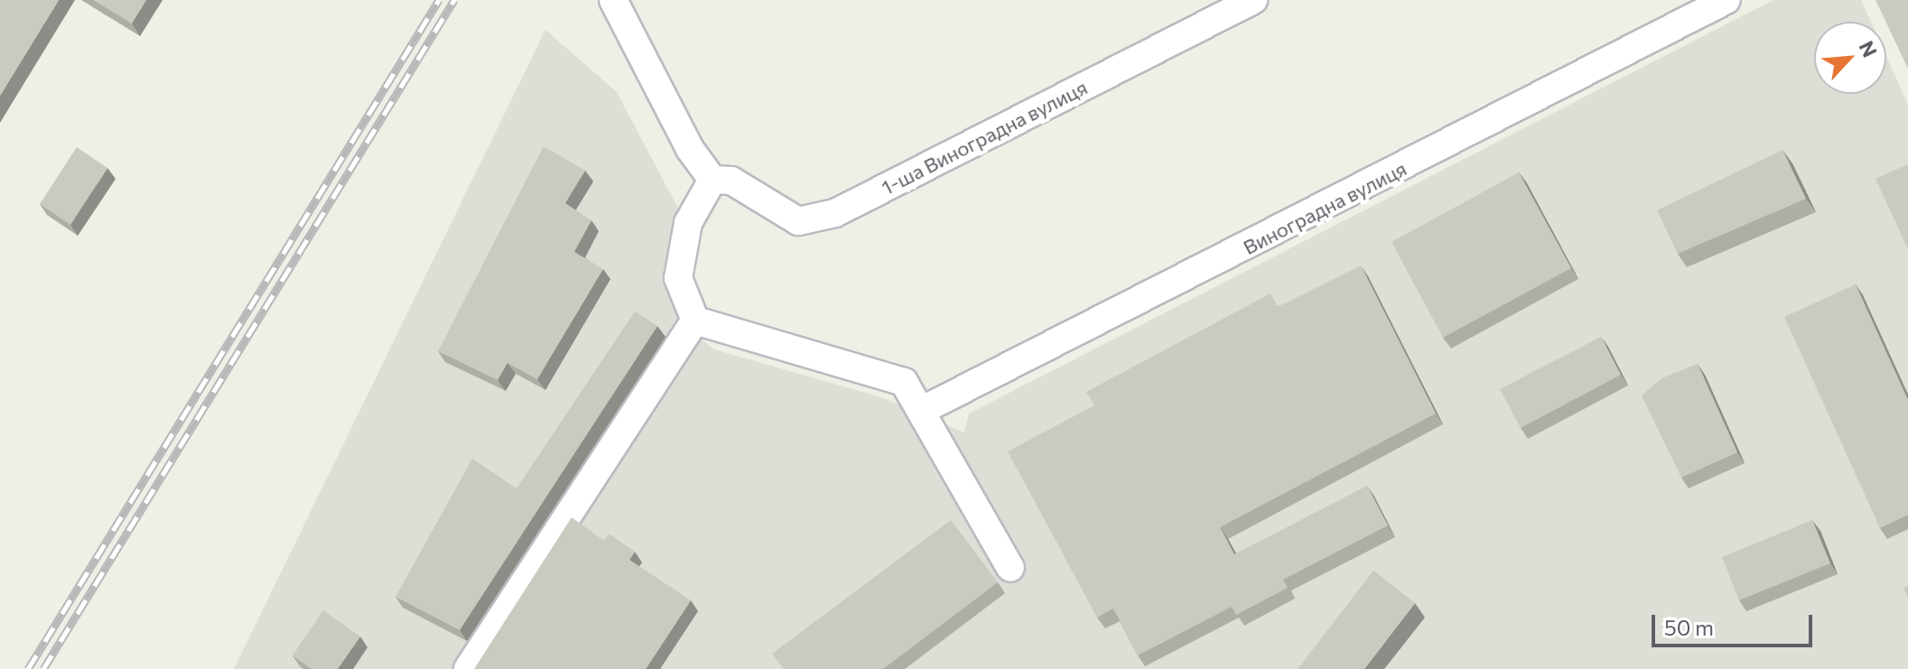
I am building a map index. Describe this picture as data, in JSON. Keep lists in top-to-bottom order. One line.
{"streets":{"street":["1-ша Виноградна вулиця","Виноградна вулиця"]},"scale_bar":"50 m","north":"top right"}
